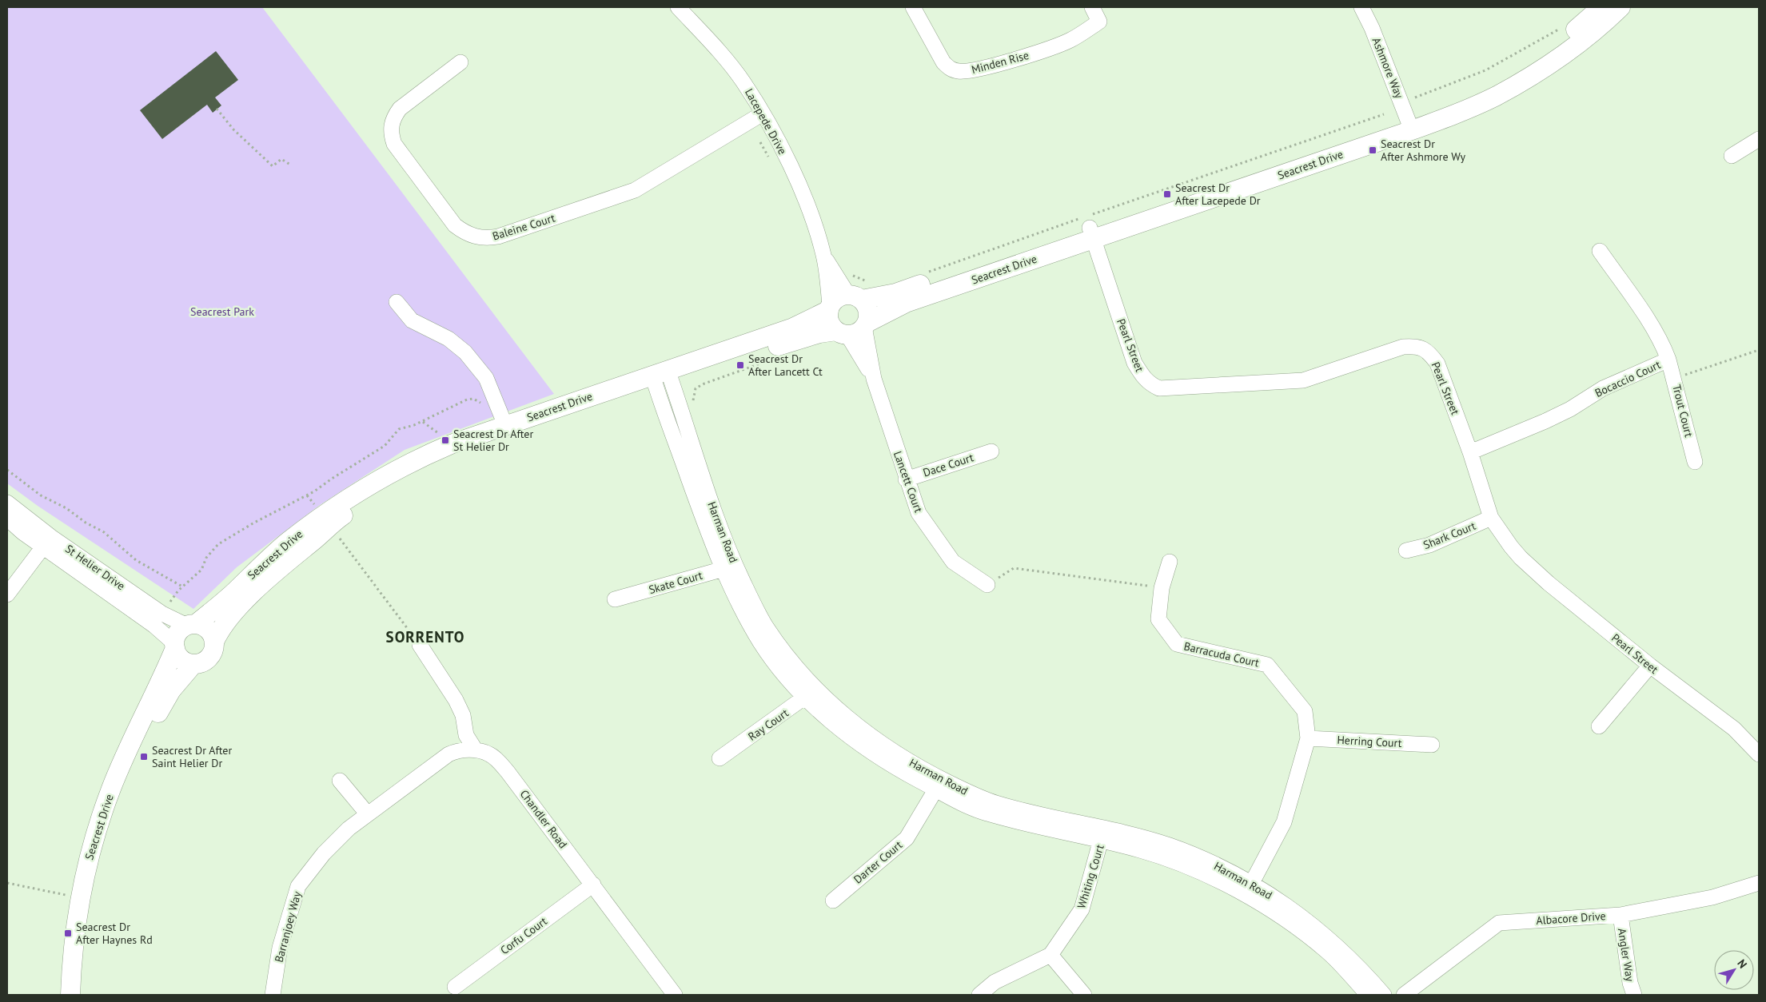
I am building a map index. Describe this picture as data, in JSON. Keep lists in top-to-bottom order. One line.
{"streets":{"main road":["Seacrest Drive"],"street":["Minden Rise","Ashmore Way","Lacepede Drive","Baleine Court","Pearl Street","Bocaccio Court","Trout Court","Dace Court","Lancett Court","Harman Road","Shark Court","St Helier Drive","Skate Court","Barracuda Court","Ray Court","Herring Court","Chandler Road","Darter Court","Whiting Court","Albacore Drive","Barranjoey Way","Corfu Court","Angler Way"]},"crossings":[["Ashmore Way","Seacrest Drive"],["Lacepede Drive","Seacrest Drive"],["Lacepede Drive","Baleine Court"],["Lacepede Drive","Lancett Court"],["Seacrest Drive","Pearl Street"],["Seacrest Drive","Lancett Court"],["Seacrest Drive","Harman Road"],["Seacrest Drive","St Helier Drive"],["Pearl Street","Bocaccio Court"],["Pearl Street","Shark Court"],["Bocaccio Court","Trout Court"],["Dace Court","Lancett Court"],["Harman Road","Skate Court"],["Harman Road","Barracuda Court"],["Harman Road","Ray Court"],["Harman Road","Darter Court"],["Harman Road","Whiting Court"],["Barracuda Court","Herring Court"],["Chandler Road","Barranjoey Way"],["Chandler Road","Corfu Court"],["Albacore Drive","Angler Way"]],"districts":["SORRENTO"],"parks":["Seacrest Park"],"places":{"transit":["Seacrest Dr After Ashmore Wy","Seacrest Dr After Lacepede Dr","Seacrest Dr After Lancett Ct","Seacrest Dr After St Helier Dr","Seacrest Dr After Saint Helier Dr","Seacrest Dr After Haynes Rd"]},"north":"top right"}
